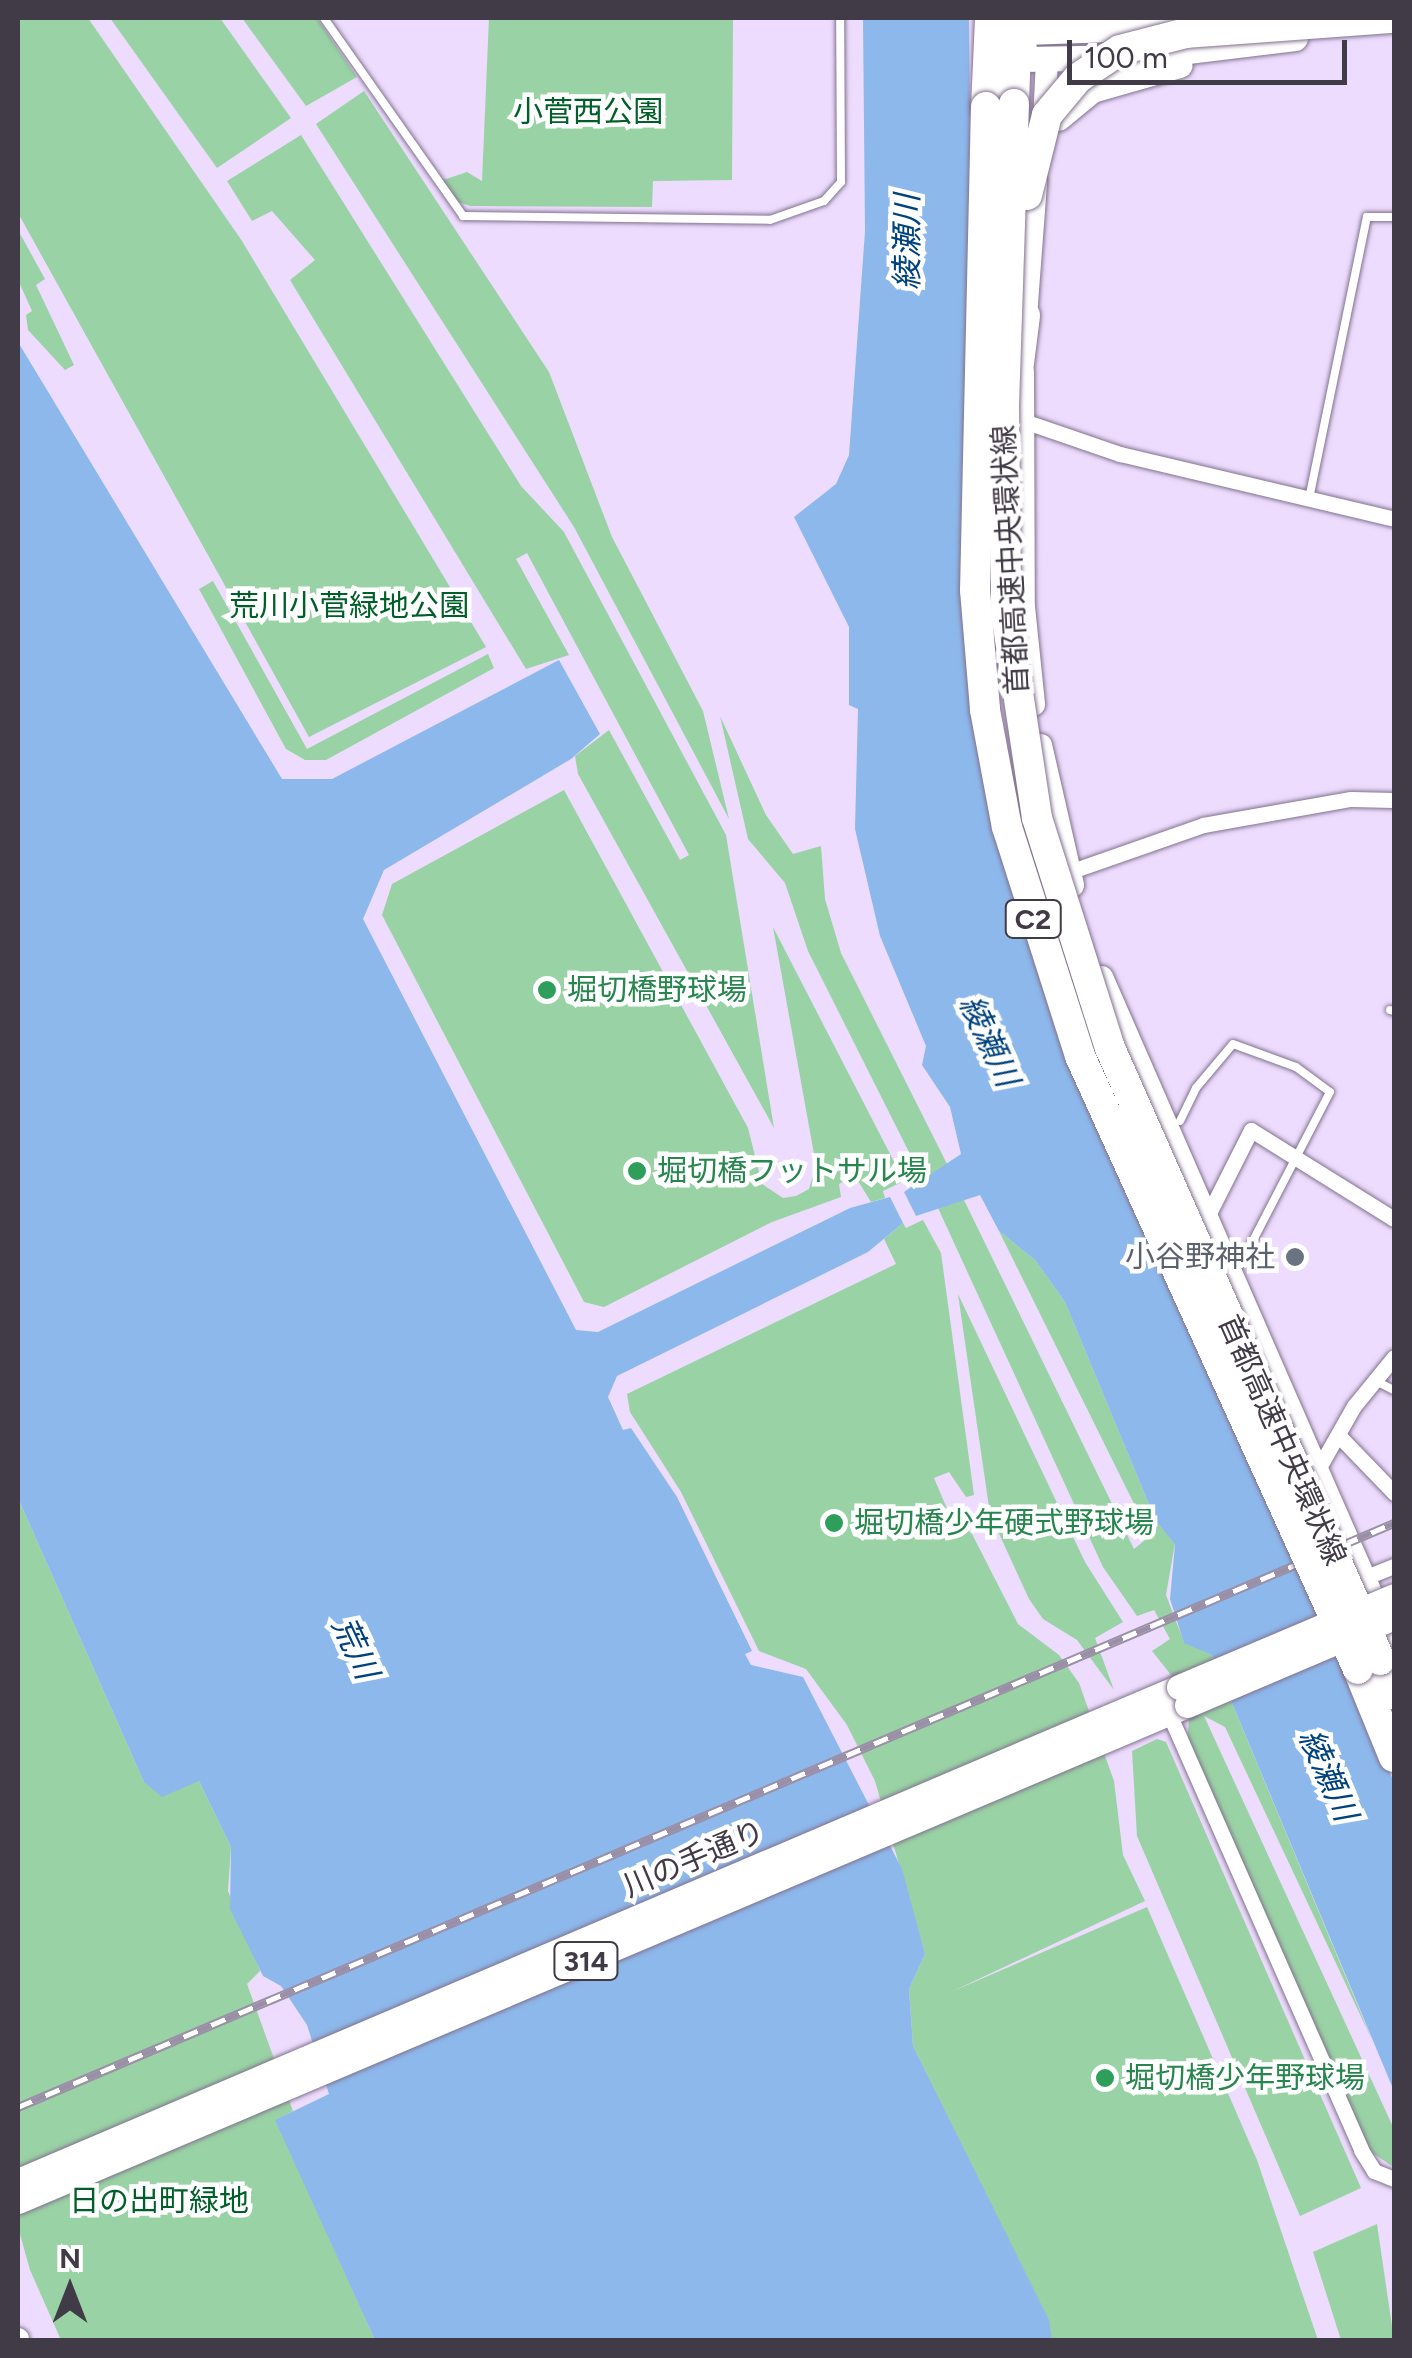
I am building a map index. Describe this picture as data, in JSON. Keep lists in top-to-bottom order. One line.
{"streets":{"highway":["首都高速中央環状線","C2"],"main road":["川の手通り","314"]},"water":["綾瀬川","荒川"],"parks":["小菅西公園","荒川小菅緑地公園","日の出町緑地"],"places":["堀切橋野球場","堀切橋フットサル場","小谷野神社","堀切橋少年硬式野球場","堀切橋少年野球場"],"scale_bar":"100 m","north":"top"}
